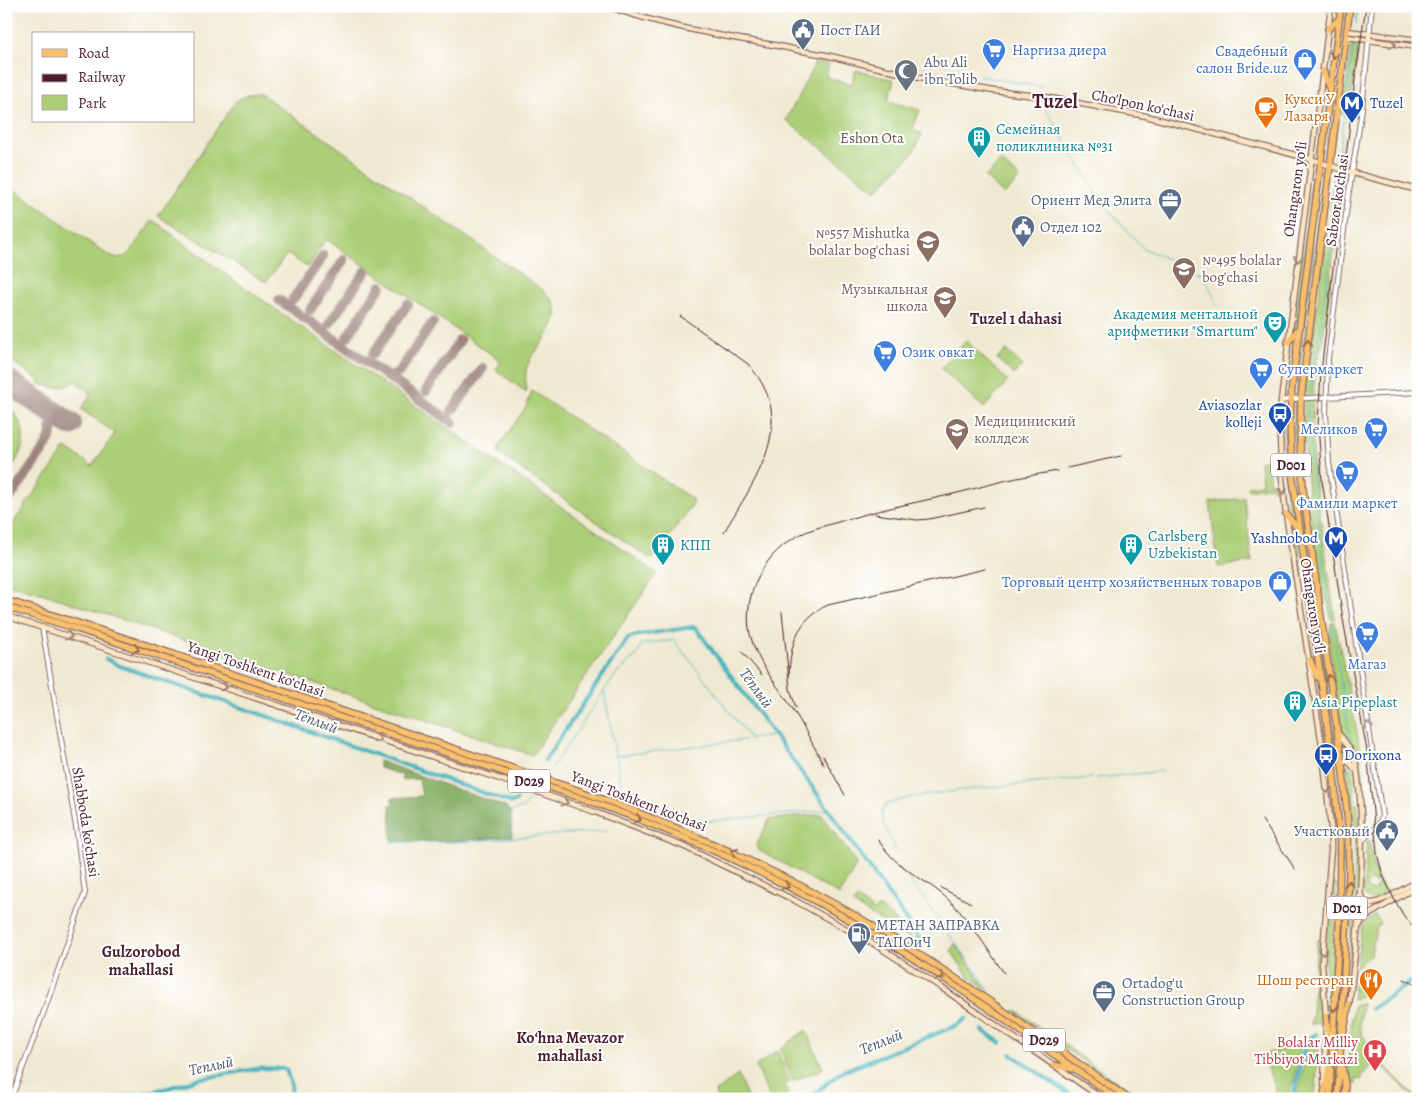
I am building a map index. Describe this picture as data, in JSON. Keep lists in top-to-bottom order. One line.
{"streets":{"highway":["Ohangaron yoʻli","D001","Yangi Toshkent ko‘chasi","D029"],"main road":["Cho'lpon ko'chasi"],"street":["Sabzor ko'chasi","Shabboda ko'chasi"]},"crossings":[["Cho'lpon ko'chasi","Ohangaron yoʻli"],["Cho'lpon ko'chasi","Sabzor ko'chasi"],["Ohangaron yoʻli","D001"]],"one_way":["Sabzor ko'chasi"],"districts":["Tuzel","Tuzel 1 dahasi","Gulzorobod mahallasi","Koʻhna Mevazor mahallasi"],"water":["Тёплый","Теплый"],"parks":["Eshon Ota"],"places":{"public building":["Пост ГАИ","Отдел 102","Участковый"],"supermarket":["Наргиза диера","Озик овкат","Супермаркет","Меликов","Фамили маркет","Магаз"],"shop":["Свадебный салон Bride.uz","Торговый центр хозяйственных товаров"],"mosque":["Abu Ali ibn Tolib"],"metro station":["Tuzel","Yashnobod"],"cafe":["Кукси У Лазаря"],"building":["Семейная поликлиника №31","КПП","Carlsberg Uzbekistan","Asia Pipeplast"],"office":["Ориент Мед Элита","Ortadog'u Construction Group"],"school or university":["№557 Mishutka bolalar bog'chasi","№495 bolalar bog'chasi","Музыкальная школа","Медициниский коллдеж"],"theatre":["Академия ментальной арифметики \"Smartum\""],"bus stop":["Aviasozlar kolleji","Dorixona"],"fuel station":["МЕТАН ЗАПРАВКА ТАПОиЧ"],"restaurant":["Шош ресторан"],"hospital":["Bolalar Milliy Tibbiyot Markazi"]},"legend":["Road","Railway","Park"]}
